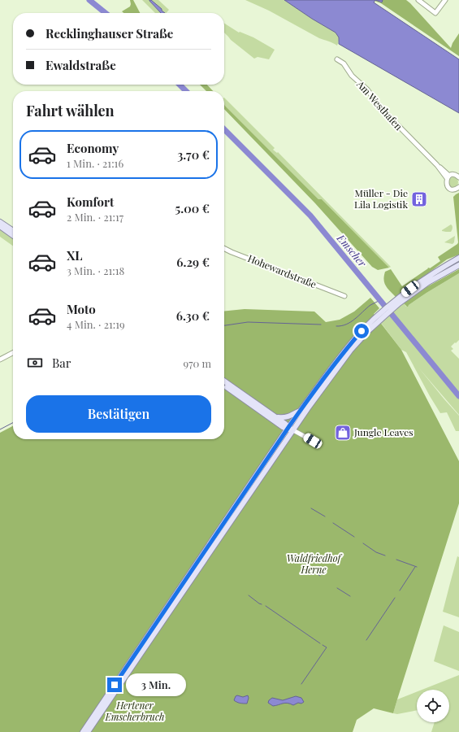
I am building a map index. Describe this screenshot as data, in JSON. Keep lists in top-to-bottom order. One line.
{"streets":{"street":["Am Westhafen","Hohewardstraße"]},"water":["Emscher"],"parks":["Waldfriedhof Herne","Hertener Emscherbruch"],"places":{"building":["Müller - Die Lila Logistik"],"shop":["Jungle Leaves"]},"page":{"banner":["Recklinghauser Straße","Ewaldstraße"],"heading":"Fahrt wählen","list":[{"name":"Economy","note":"1 Min. · 21:16","value":"3.70 €"},{"name":"Komfort","note":"2 Min. · 21:17","value":"5.00 €"},{"name":"XL","note":"3 Min. · 21:18","value":"6.29 €"},{"name":"Moto","note":"4 Min. · 21:19","value":"6.30 €"}],"pay":["Bar","970 m"],"buttons":"Bestätigen","bubble":"3 Min."}}
